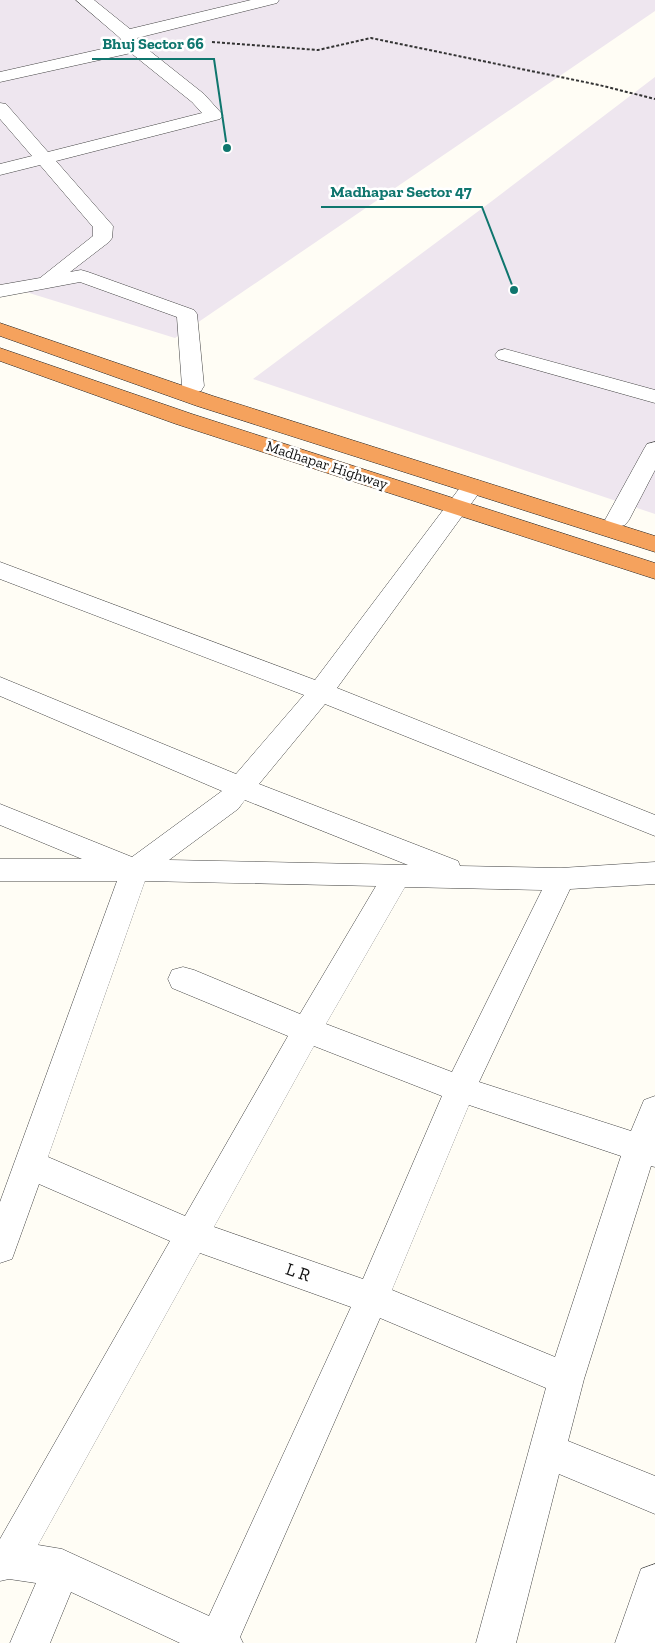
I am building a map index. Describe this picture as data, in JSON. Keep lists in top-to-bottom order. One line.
{"streets":{"highway":["Madhapar Highway"],"street":["L R"]},"places":["Bhuj Sector 66","Madhapar Sector 47"]}
